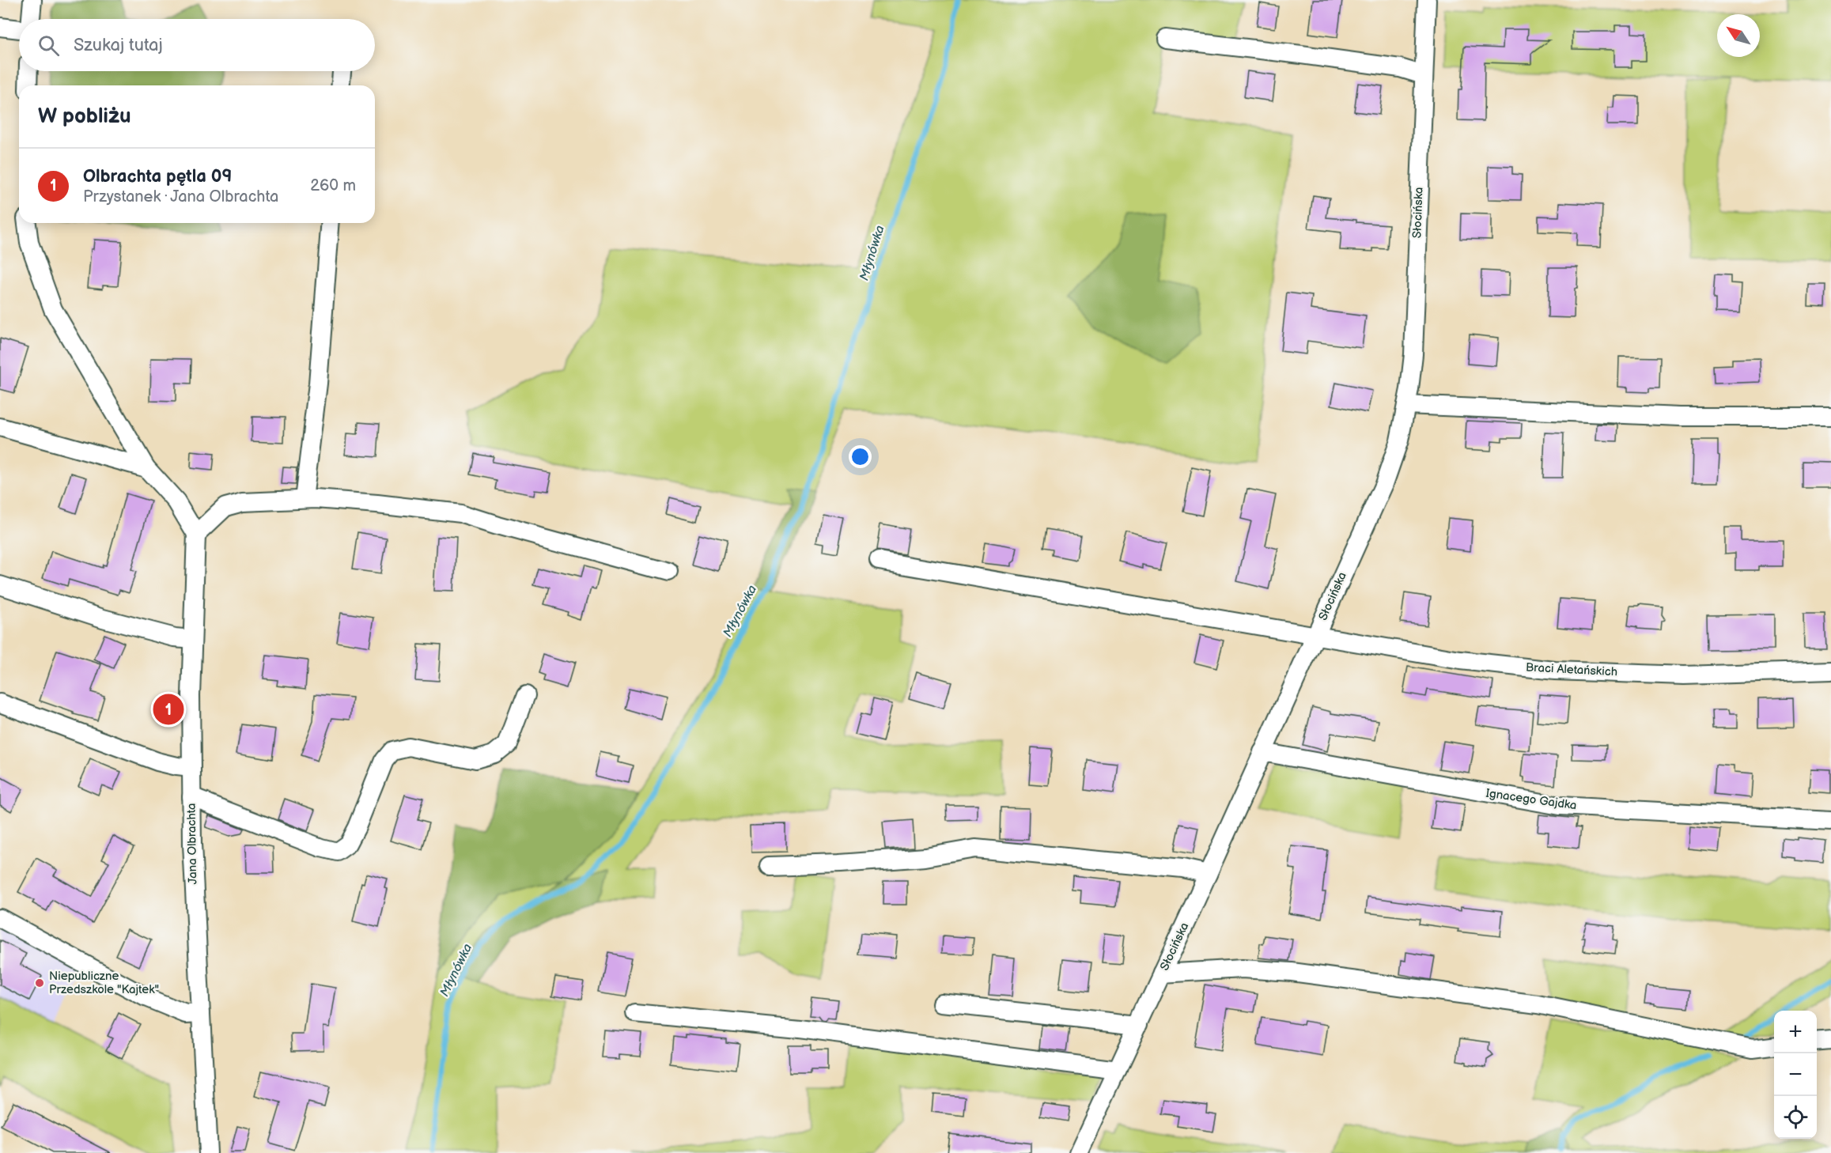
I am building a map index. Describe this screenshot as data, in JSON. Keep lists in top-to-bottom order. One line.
{"streets":{"street":["Słocińska","Braci Aletańskich","Ignacego Gajdka","Jana Olbrachta"]},"crossings":[["Słocińska","Braci Aletańskich"],["Słocińska","Ignacego Gajdka"]],"water":["Młynówka"],"places":["Niepubliczne Przedszkole \"Kajtek\""],"north":"top left","page":{"search":"Szukaj tutaj","heading":"W pobliżu","list":[{"mark":"1","name":"Olbrachta pętla 09","note":"Przystanek · Jana Olbrachta","value":"260 m"}],"pins":"1","map_buttons":["+","−"]}}
